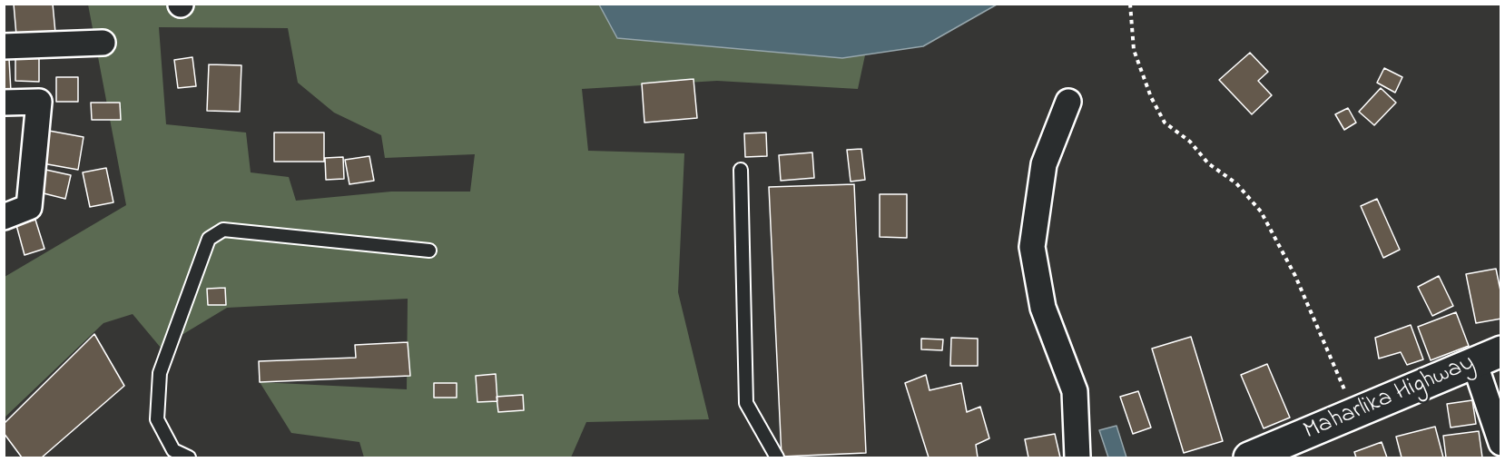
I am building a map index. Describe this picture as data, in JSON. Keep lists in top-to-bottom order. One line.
{"streets":{"highway":["Maharlika Highway"]}}
